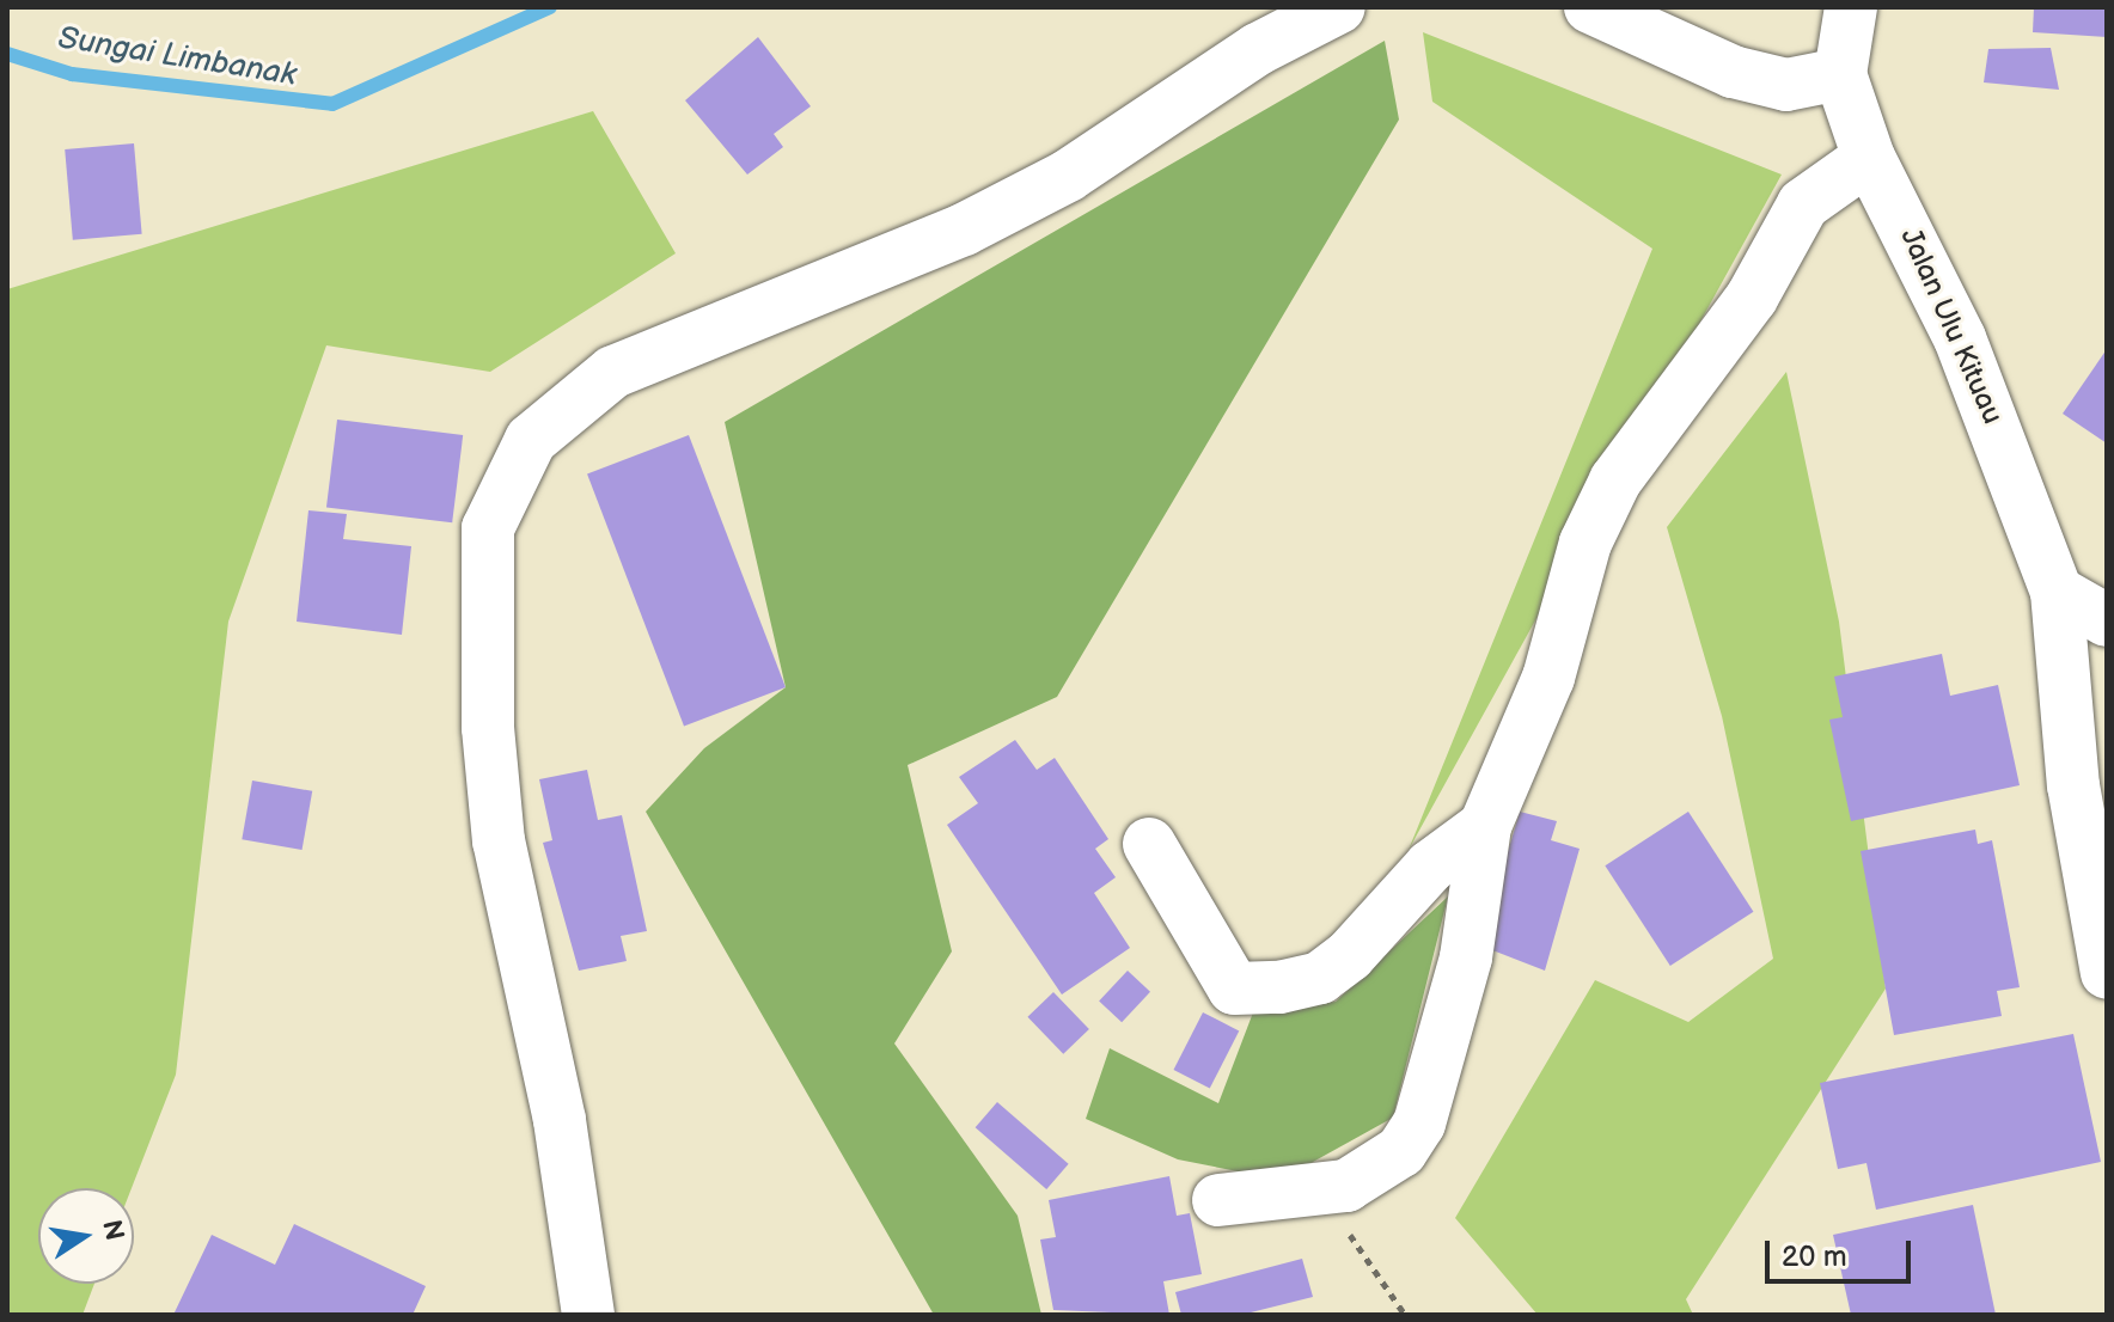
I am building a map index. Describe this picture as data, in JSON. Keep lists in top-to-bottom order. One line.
{"streets":{"street":["Jalan Ulu Kituau"]},"water":["Sungai Limbanak"],"scale_bar":"20 m","north":"right"}
